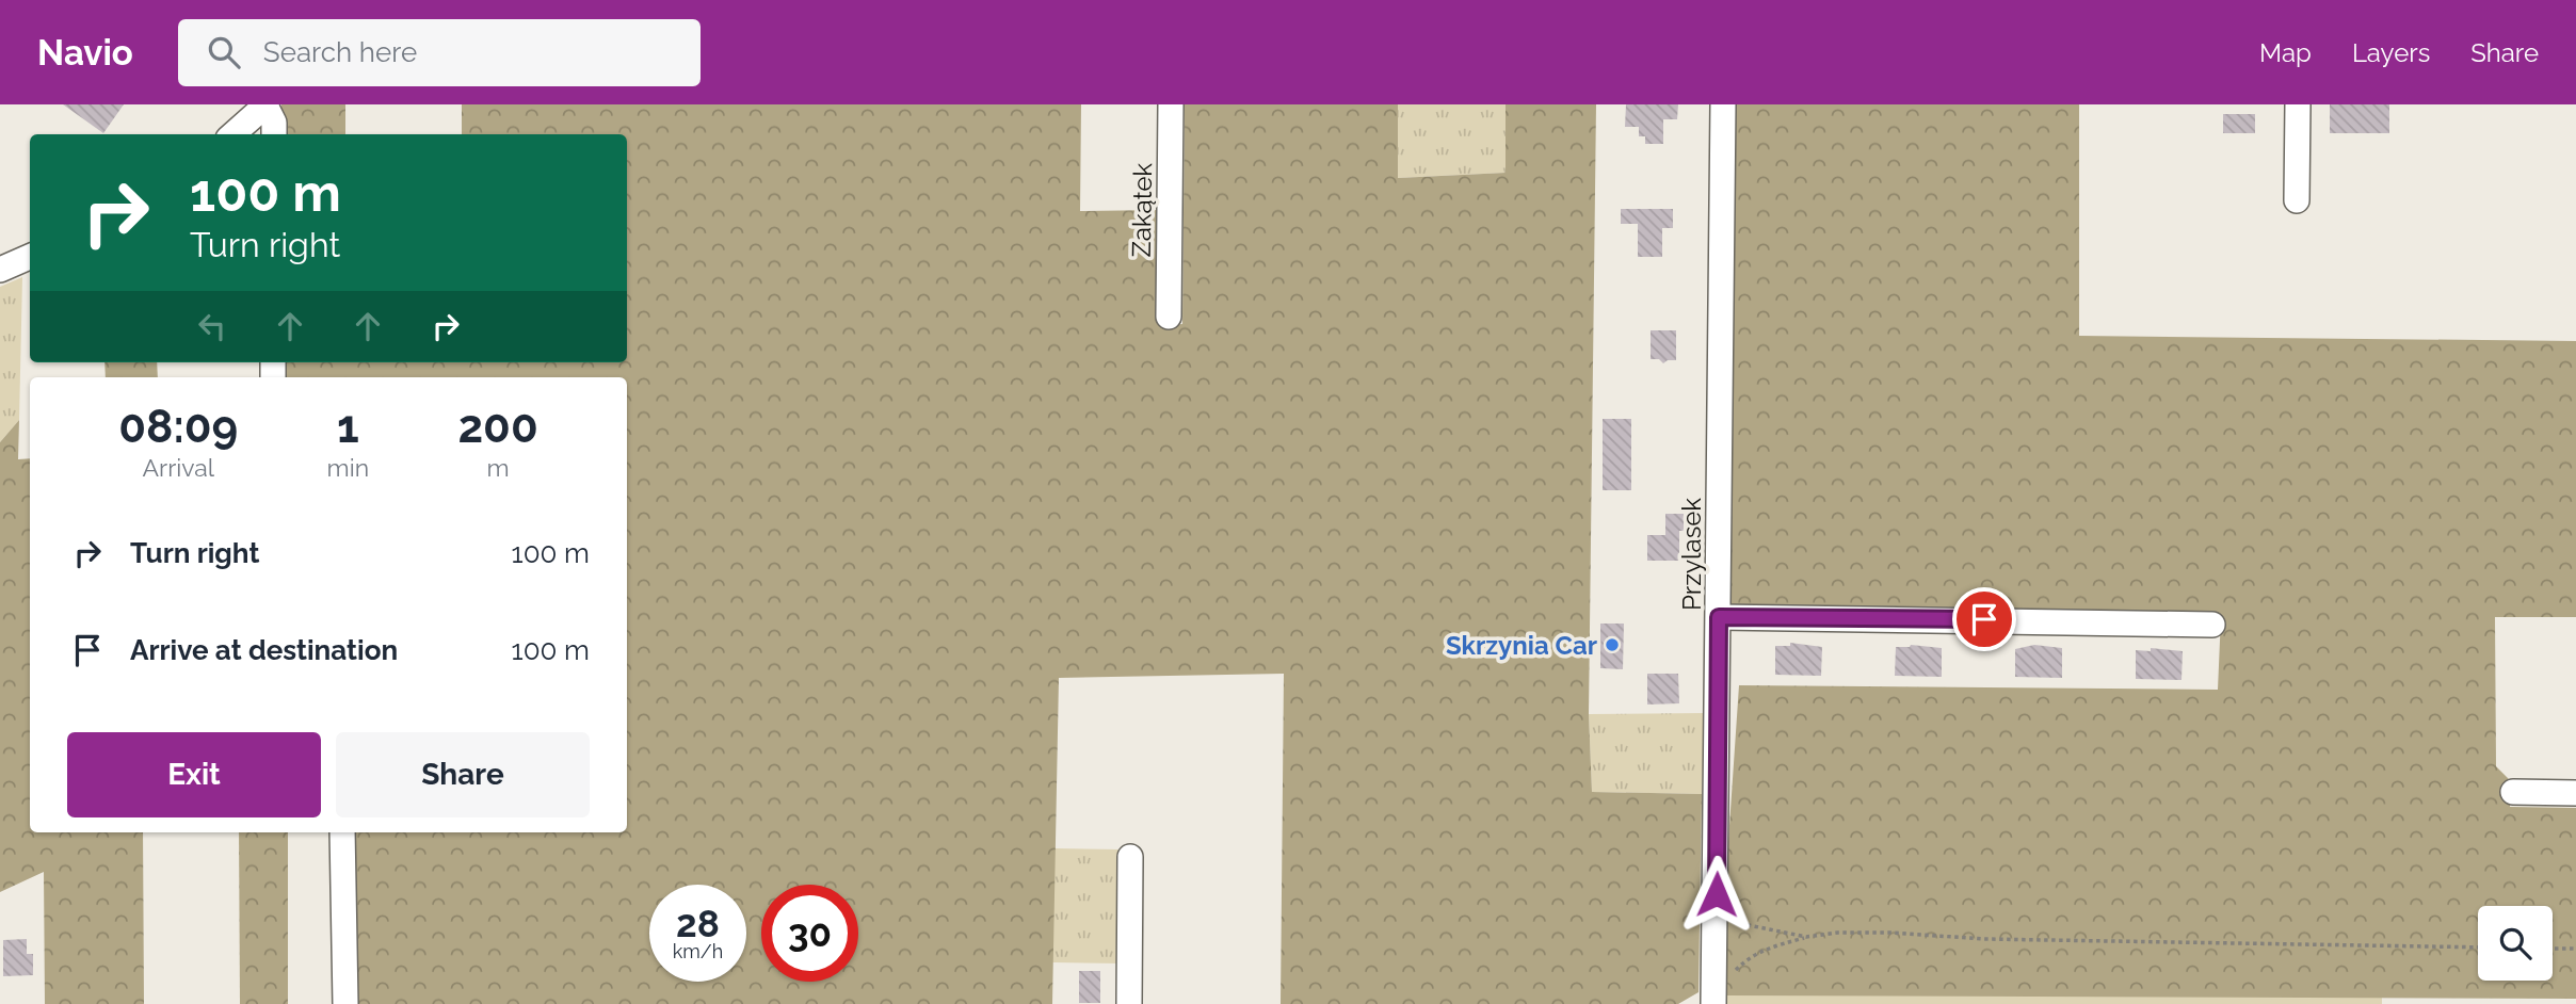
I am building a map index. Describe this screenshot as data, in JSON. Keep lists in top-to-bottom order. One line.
{"streets":{"street":["Zakątek","Przylasek"]},"places":["Skrzynia Car"],"page":{"header":"Navio","search":"Search here","nav":["Map","Layers","Share"],"turn":["100 m","Turn right"],"eta":["08:09","Arrival","1","min","200","m"],"list":[{"name":"Turn right","value":"100 m"},{"name":"Arrive at destination","value":"100 m"}],"buttons":["Exit","Share"],"speed":"28 km/h","limit":"30"}}
